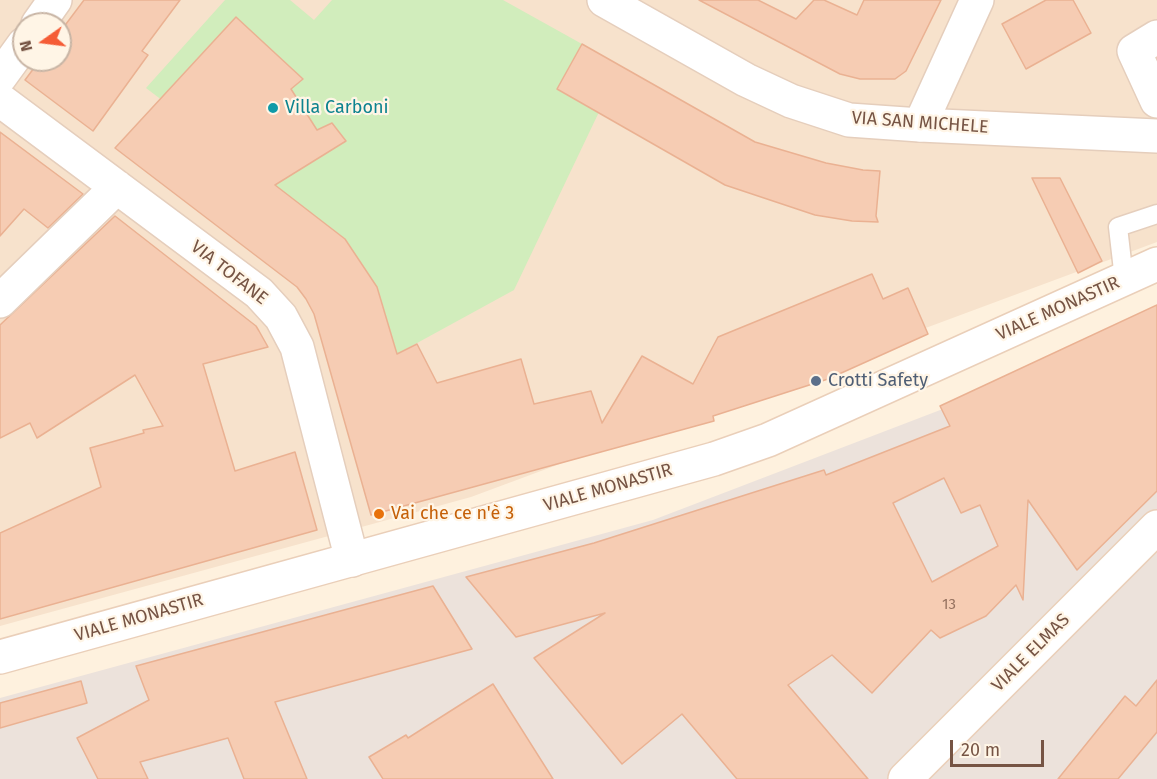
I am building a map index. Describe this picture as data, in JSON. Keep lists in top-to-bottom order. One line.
{"streets":{"street":["VIA SAN MICHELE","VIA TOFANE","VIALE MONASTIR","VIALE ELMAS"]},"crossings":[["VIA TOFANE","VIALE MONASTIR"]],"places":["Villa Carboni","Crotti Safety","Vai che ce n'è 3"],"house_numbers":["13"],"scale_bar":"20 m","north":"left"}
